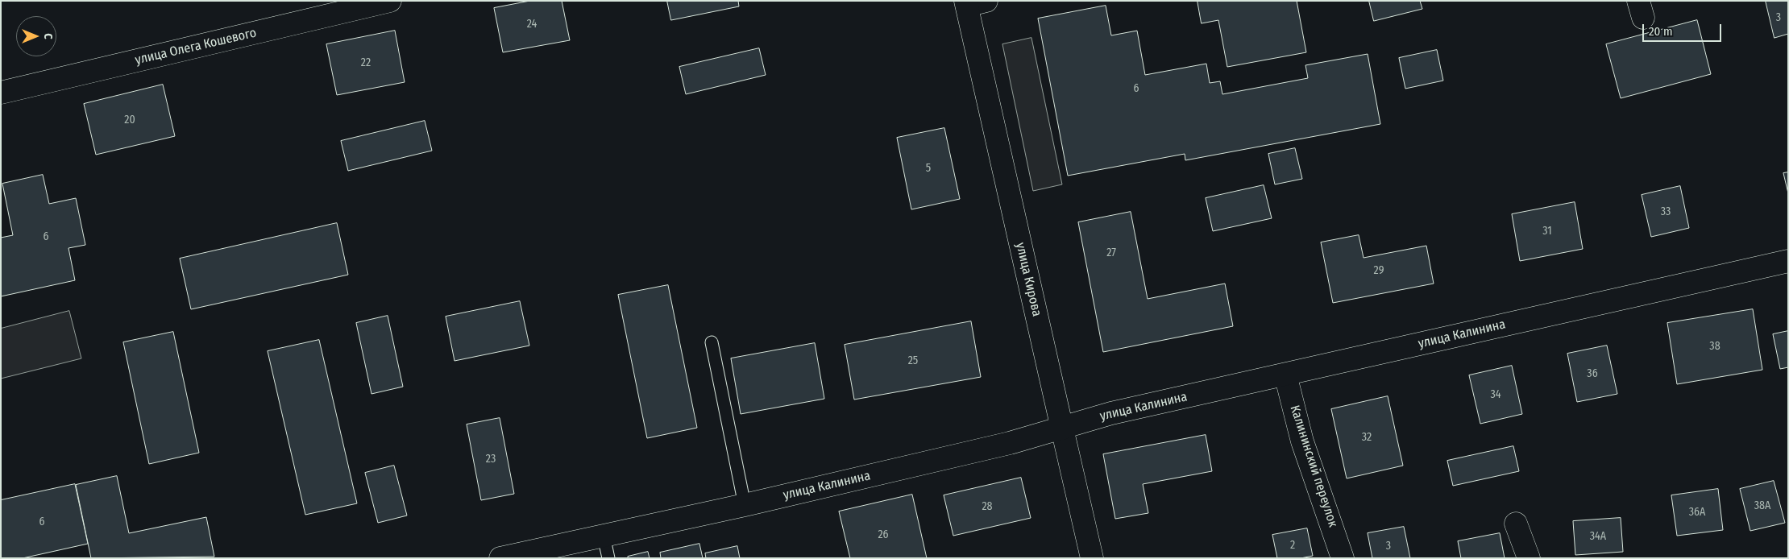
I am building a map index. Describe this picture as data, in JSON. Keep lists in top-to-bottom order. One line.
{"streets":{"street":["улица Олега Кошевого","улица Кирова","улица Калинина","Калининский переулок"]},"crossings":[["улица Кирова","улица Калинина"],["улица Калинина","Калининский переулок"]],"house_numbers":["3","24","22","6","20","5","33","31","6","27","29","38","25","36","34","32","23","38А","28","36А","6","26","34А","2","3"],"scale_bar":"20 m","north":"right"}
